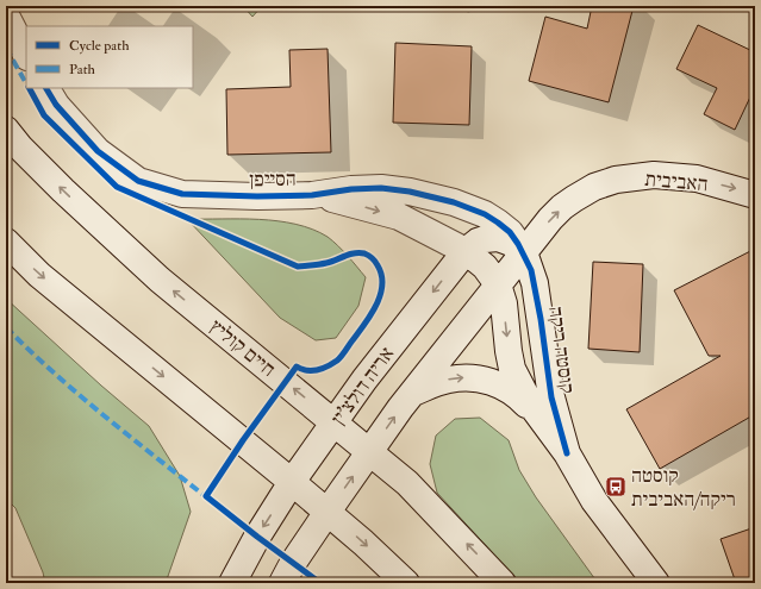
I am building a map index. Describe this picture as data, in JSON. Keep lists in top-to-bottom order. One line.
{"streets":{"street":["הסייפן","האביבית","חיים קוליץ","קוסטה ריקה","אריה דולצ'ין"]},"crossings":[["הסייפן","האביבית"],["הסייפן","קוסטה ריקה"],["הסייפן","אריה דולצ'ין"],["האביבית","קוסטה ריקה"],["האביבית","אריה דולצ'ין"],["חיים קוליץ","אריה דולצ'ין"],["קוסטה ריקה","אריה דולצ'ין"]],"one_way":["האביבית"],"places":{"bus stop":["קוסטה ריקה/האביבית"]},"legend":["Cycle path","Path"]}
